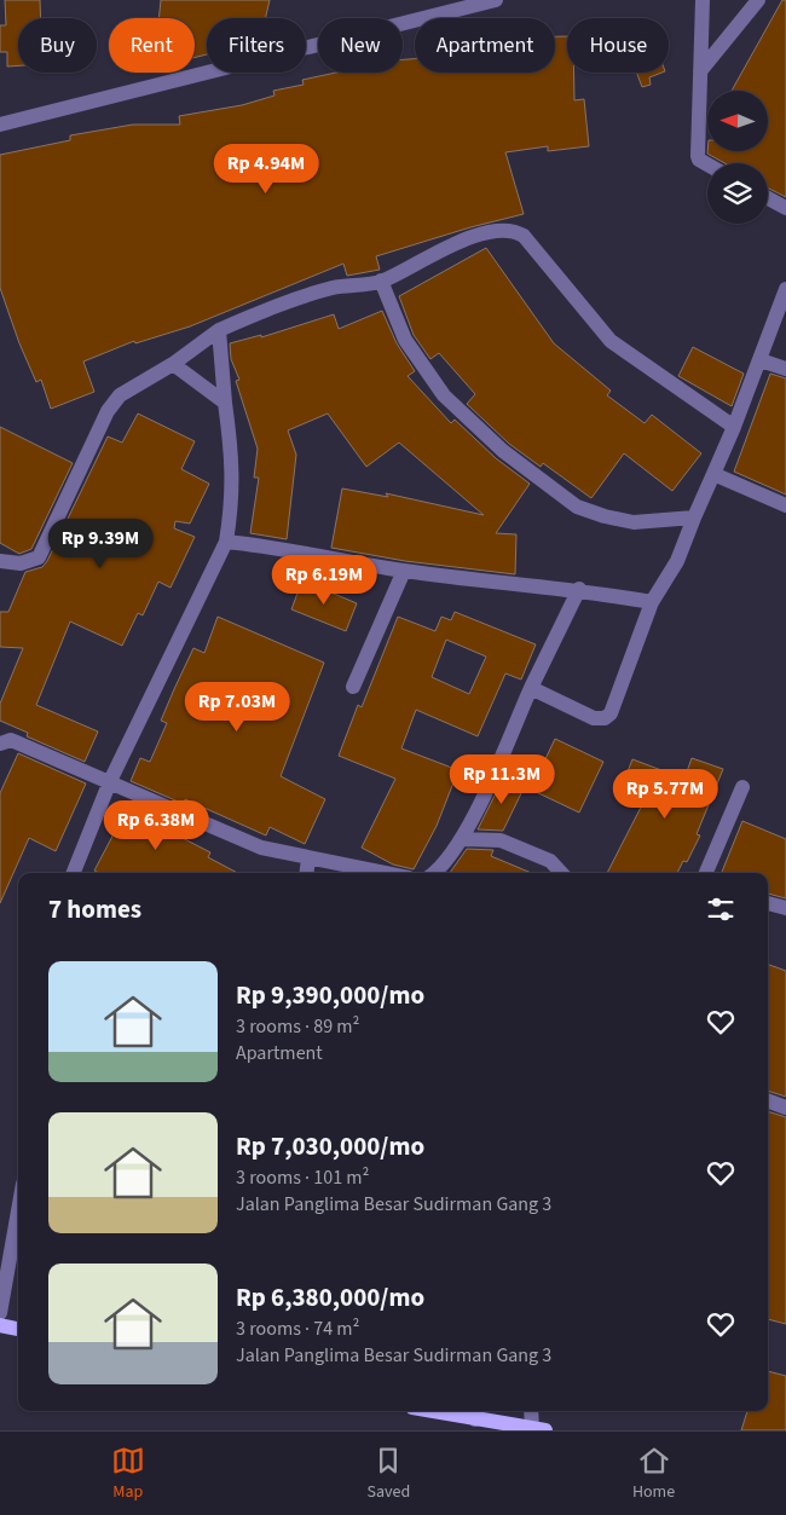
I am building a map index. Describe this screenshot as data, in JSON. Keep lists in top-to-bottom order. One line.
{"north":"left","page":{"chip":["Buy","Rent","Filters","New","Apartment","House"],"price":["Rp 4.94M","Rp 9.39M","Rp 6.19M","Rp 7.03M","Rp 11.3M","Rp 5.77M","Rp 6.38M"],"heading":"7 homes","list":[{"name":"Rp 9,390,000/mo","note":"3 rooms · 89 m² · Apartment"},{"name":"Rp 7,030,000/mo","note":"3 rooms · 101 m² · Jalan Panglima Besar Sudirman Gang 3"},{"name":"Rp 6,380,000/mo","note":"3 rooms · 74 m² · Jalan Panglima Besar Sudirman Gang 3"}],"tabs":["Map","Saved","Home"]}}
